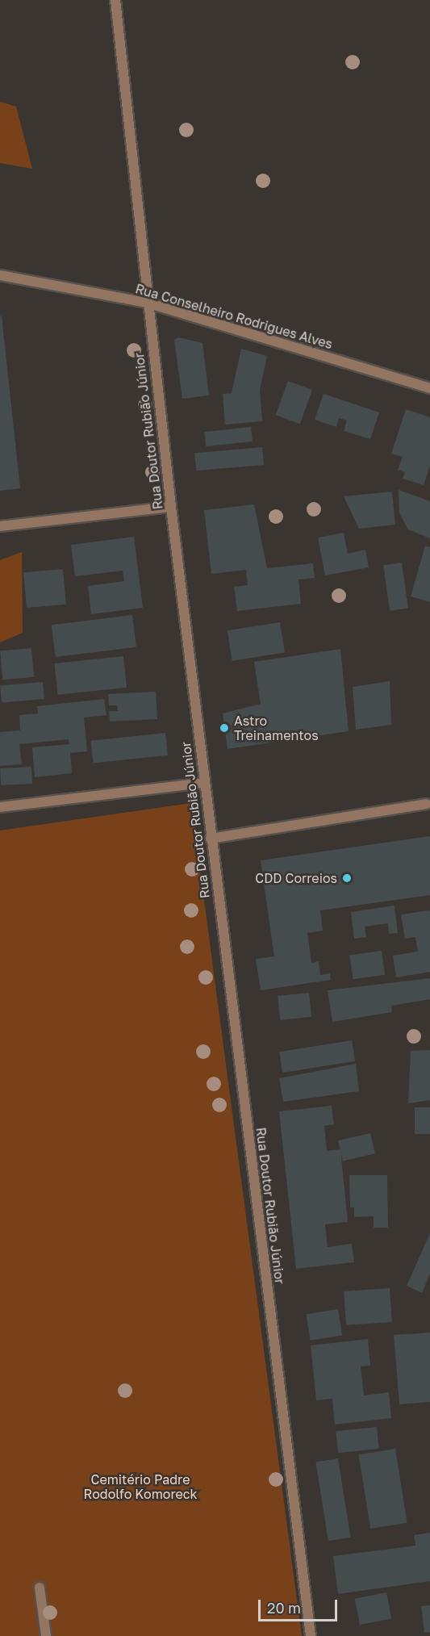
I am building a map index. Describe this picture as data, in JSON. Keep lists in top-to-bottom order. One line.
{"streets":{"street":["Rua Conselheiro Rodrigues Alves","Rua Doutor Rubião Júnior"]},"crossings":[["Rua Conselheiro Rodrigues Alves","Rua Doutor Rubião Júnior"]],"parks":["Cemitério Padre Rodolfo Komoreck"],"places":["Astro Treinamentos","CDD Correios"],"scale_bar":"20 m"}
